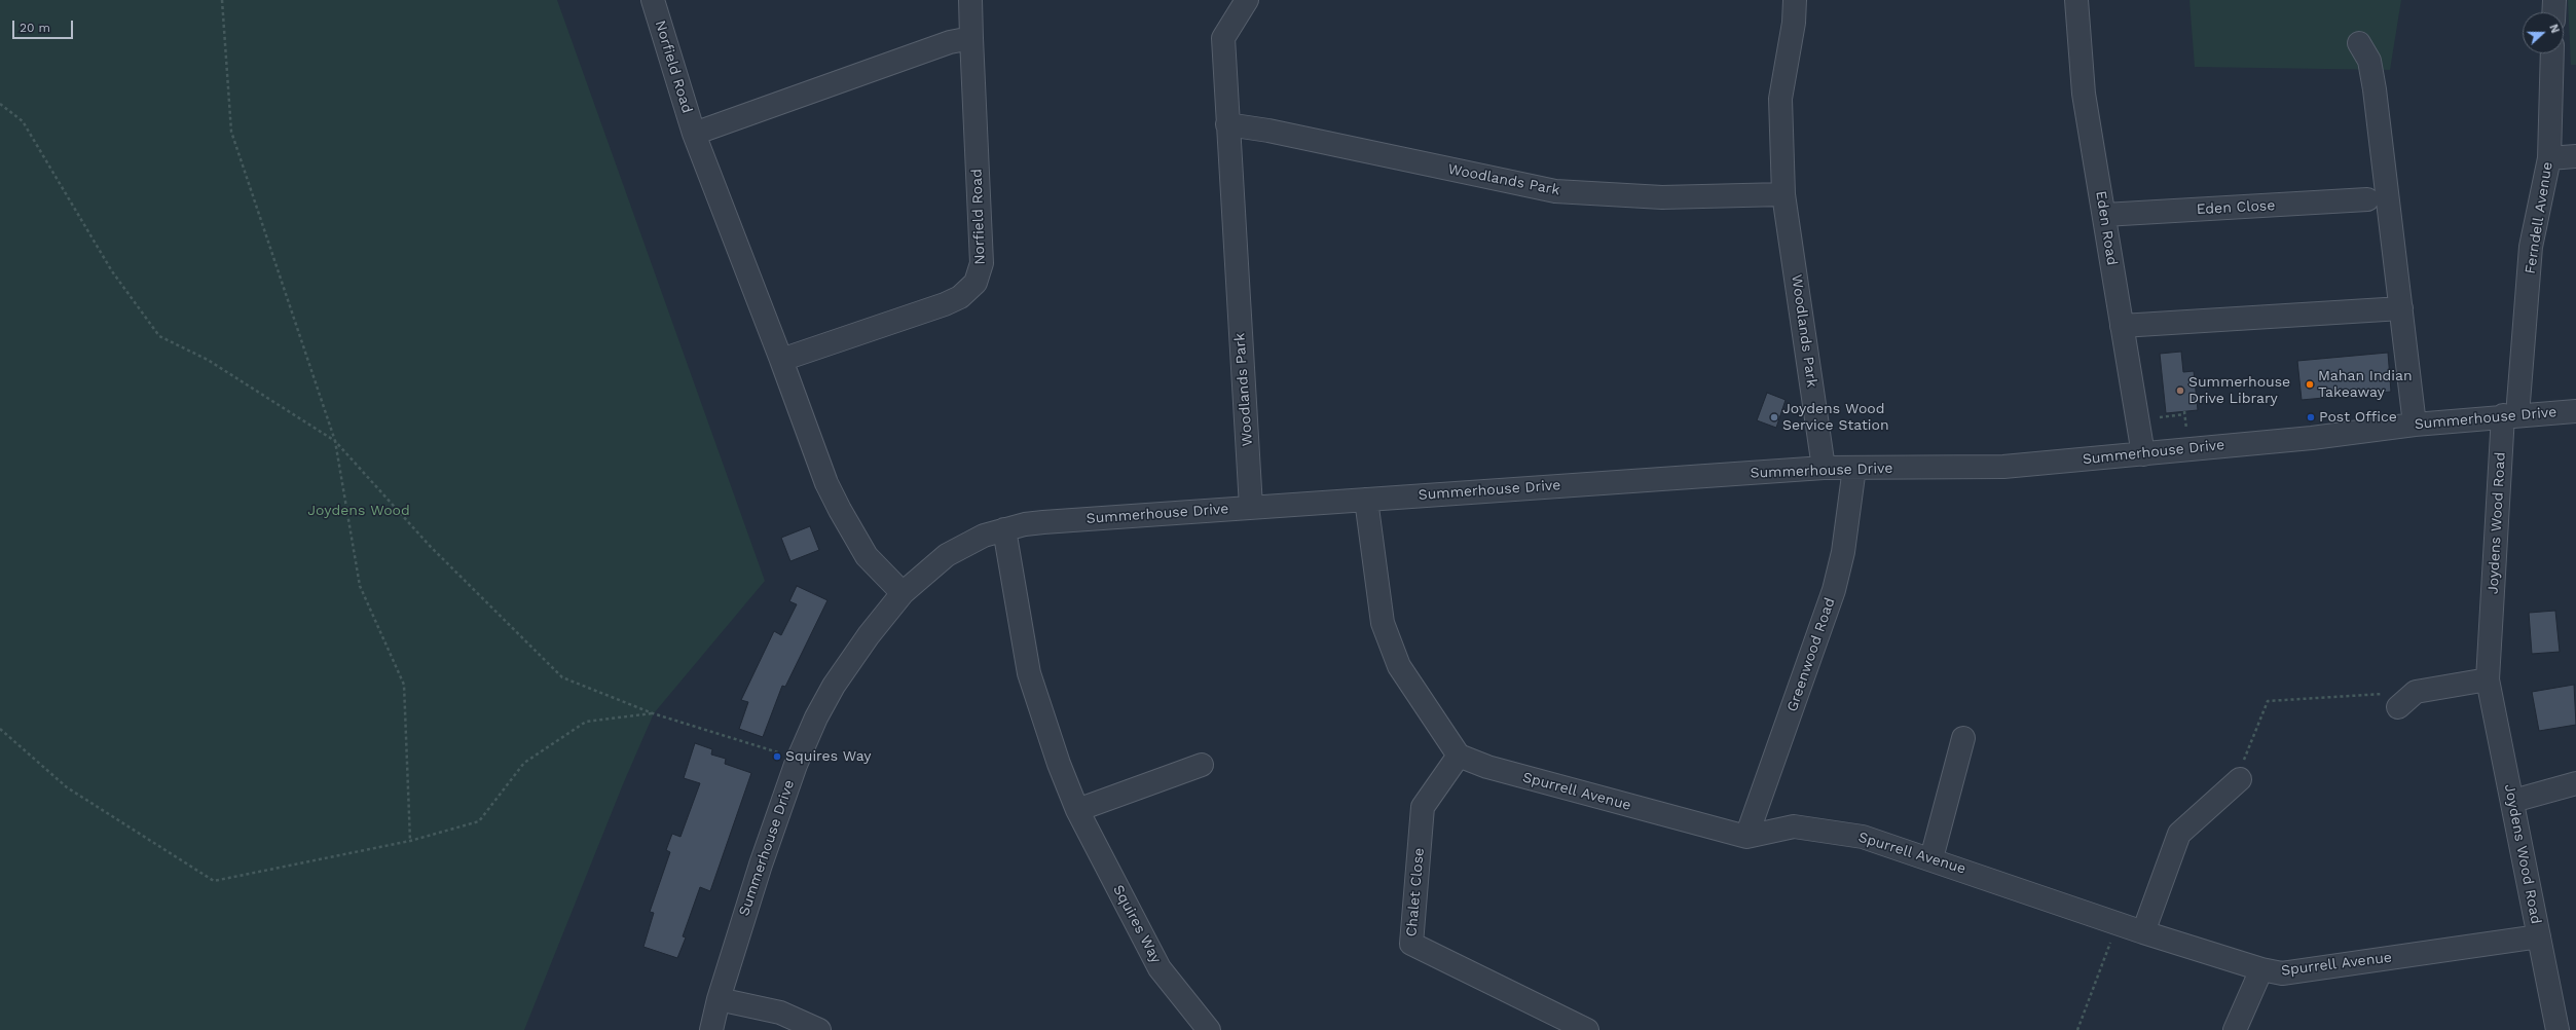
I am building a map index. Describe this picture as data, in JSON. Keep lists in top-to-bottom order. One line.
{"streets":{"street":["Norfield Road","Woodlands Park","Eden Close","Ferndell Avenue","Eden Road","Summerhouse Drive","Joydens Wood Road","Greenwood Road","Spurrell Avenue","Chalet Close","Squires Way"]},"crossings":[["Norfield Road","Summerhouse Drive"],["Woodlands Park","Summerhouse Drive"],["Eden Close","Eden Road"],["Ferndell Avenue","Summerhouse Drive"],["Ferndell Avenue","Joydens Wood Road"],["Eden Road","Summerhouse Drive"],["Summerhouse Drive","Joydens Wood Road"],["Summerhouse Drive","Greenwood Road"],["Summerhouse Drive","Squires Way"],["Joydens Wood Road","Spurrell Avenue"],["Greenwood Road","Spurrell Avenue"],["Spurrell Avenue","Chalet Close"]],"parks":["Joydens Wood"],"places":["Mahan Indian Takeaway","Summerhouse Drive Library","Joydens Wood Service Station","Post Office","Squires Way"],"scale_bar":"20 m","north":"right"}
